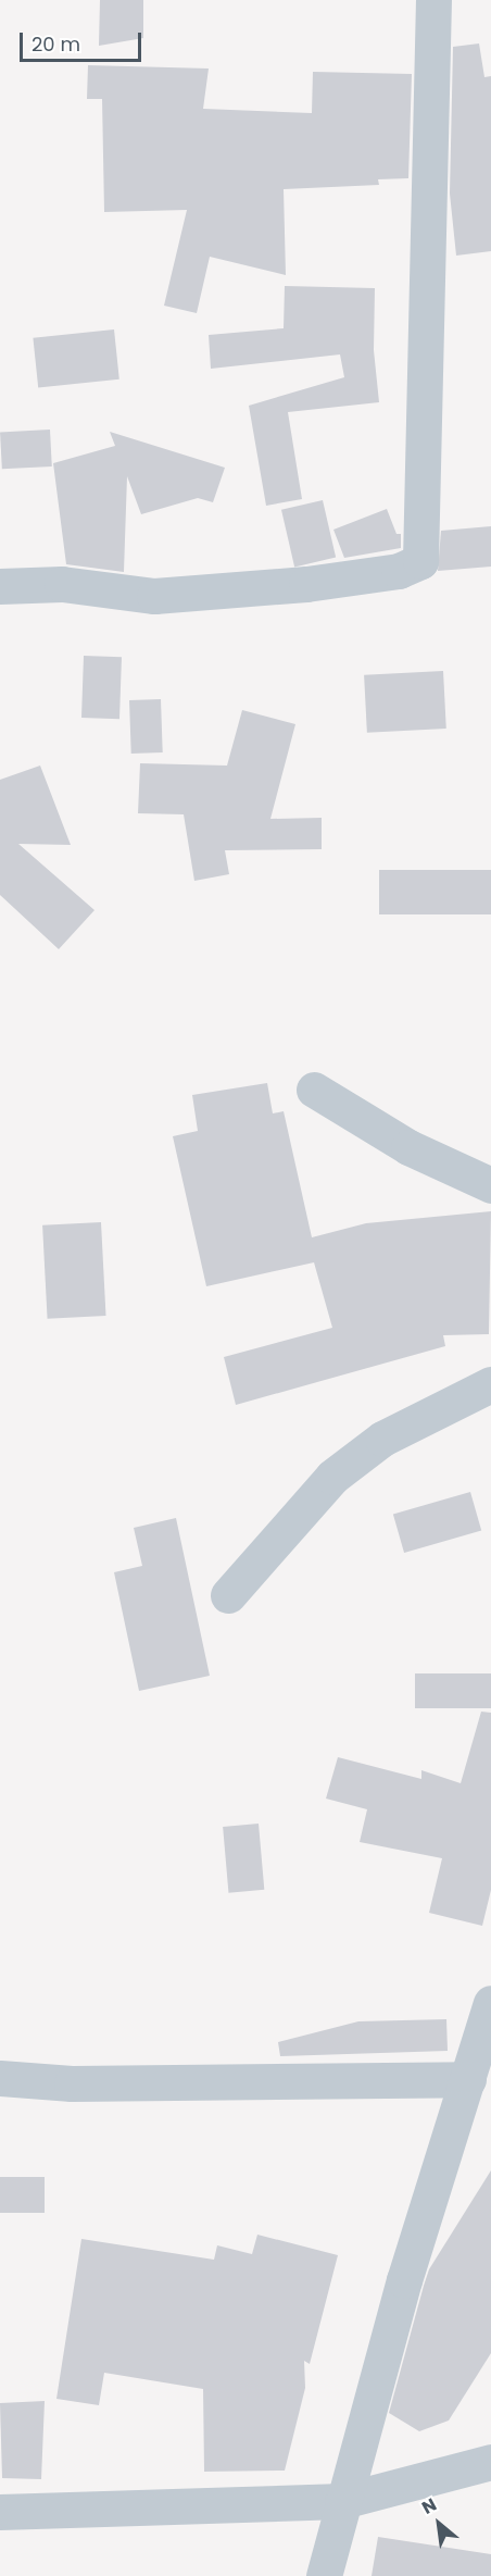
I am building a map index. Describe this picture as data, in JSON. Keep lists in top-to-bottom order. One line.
{"scale_bar":"20 m","north":"top left"}
